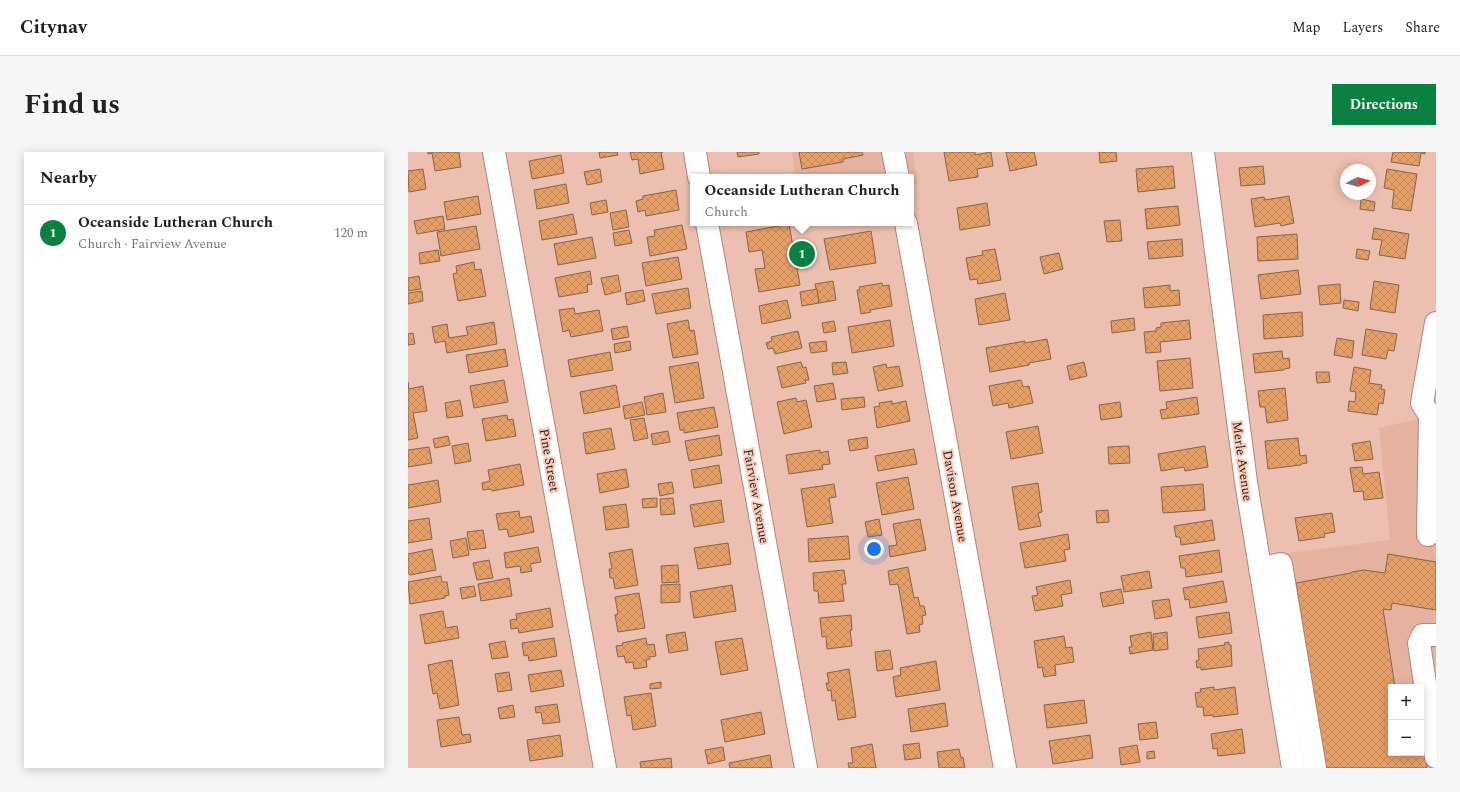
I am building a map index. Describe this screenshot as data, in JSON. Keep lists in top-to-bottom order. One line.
{"streets":{"street":["Pine Street","Merle Avenue","Fairview Avenue","Davison Avenue"]},"north":"right","page":{"header":"Citynav","nav":["Map","Layers","Share"],"title":"Find us","buttons":"Directions","heading":"Nearby","popup":["Oceanside Lutheran Church","Church"],"list":[{"mark":"1","name":"Oceanside Lutheran Church","note":"Church · Fairview Avenue","value":"120 m"}],"pins":"1","map_buttons":["+","−"]}}
